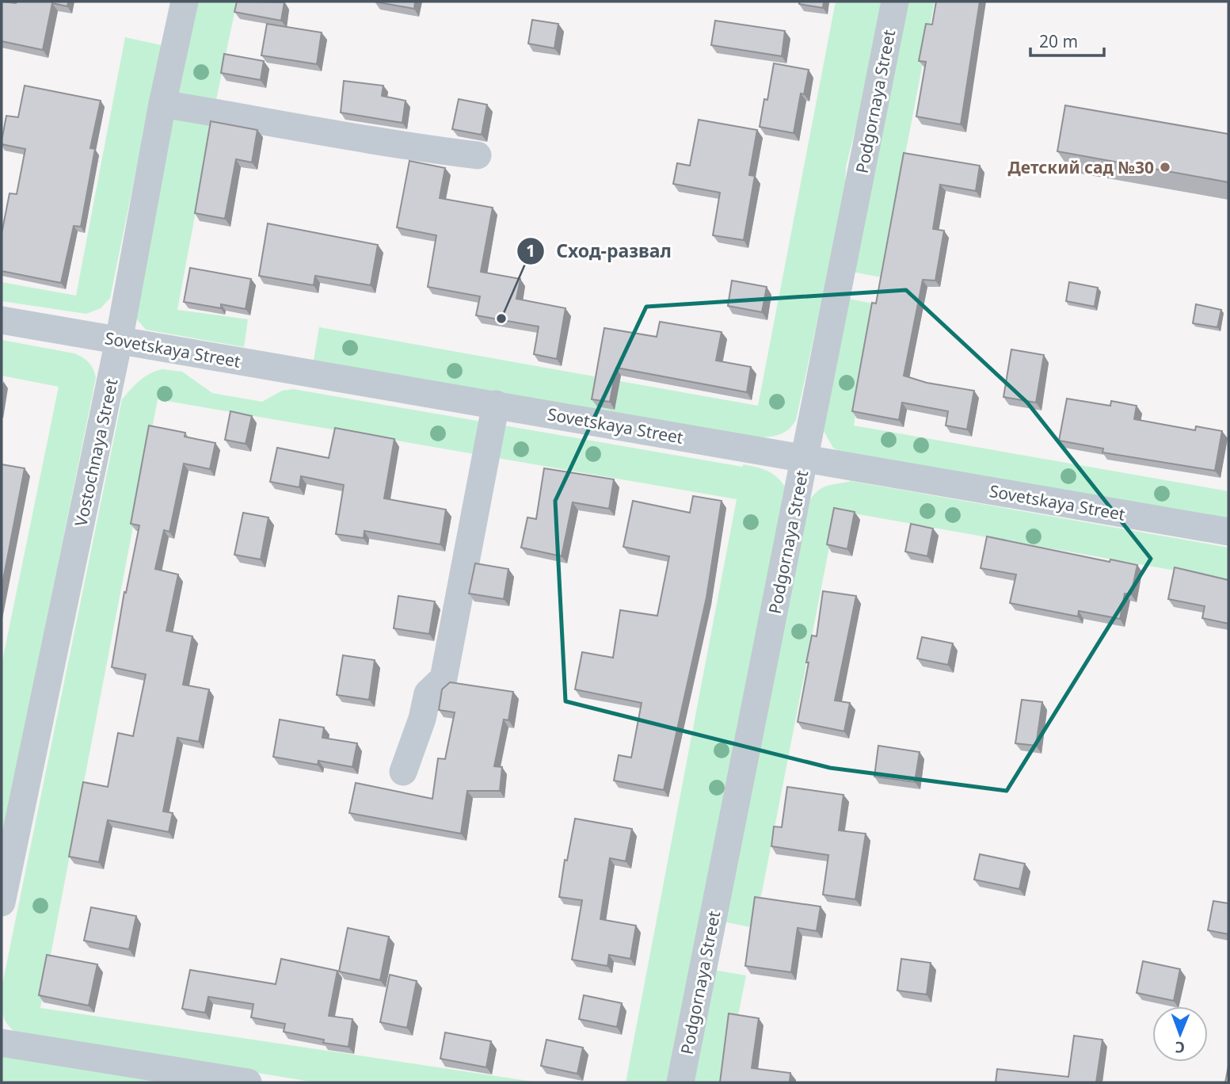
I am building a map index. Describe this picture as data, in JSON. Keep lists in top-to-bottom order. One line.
{"streets":{"street":["Podgornaya Street","Sovetskaya Street","Vostochnaya Street"]},"crossings":[["Podgornaya Street","Sovetskaya Street"],["Sovetskaya Street","Vostochnaya Street"]],"places":["Детский сад №30","Сход-развал"],"scale_bar":"20 m","north":"bottom"}
